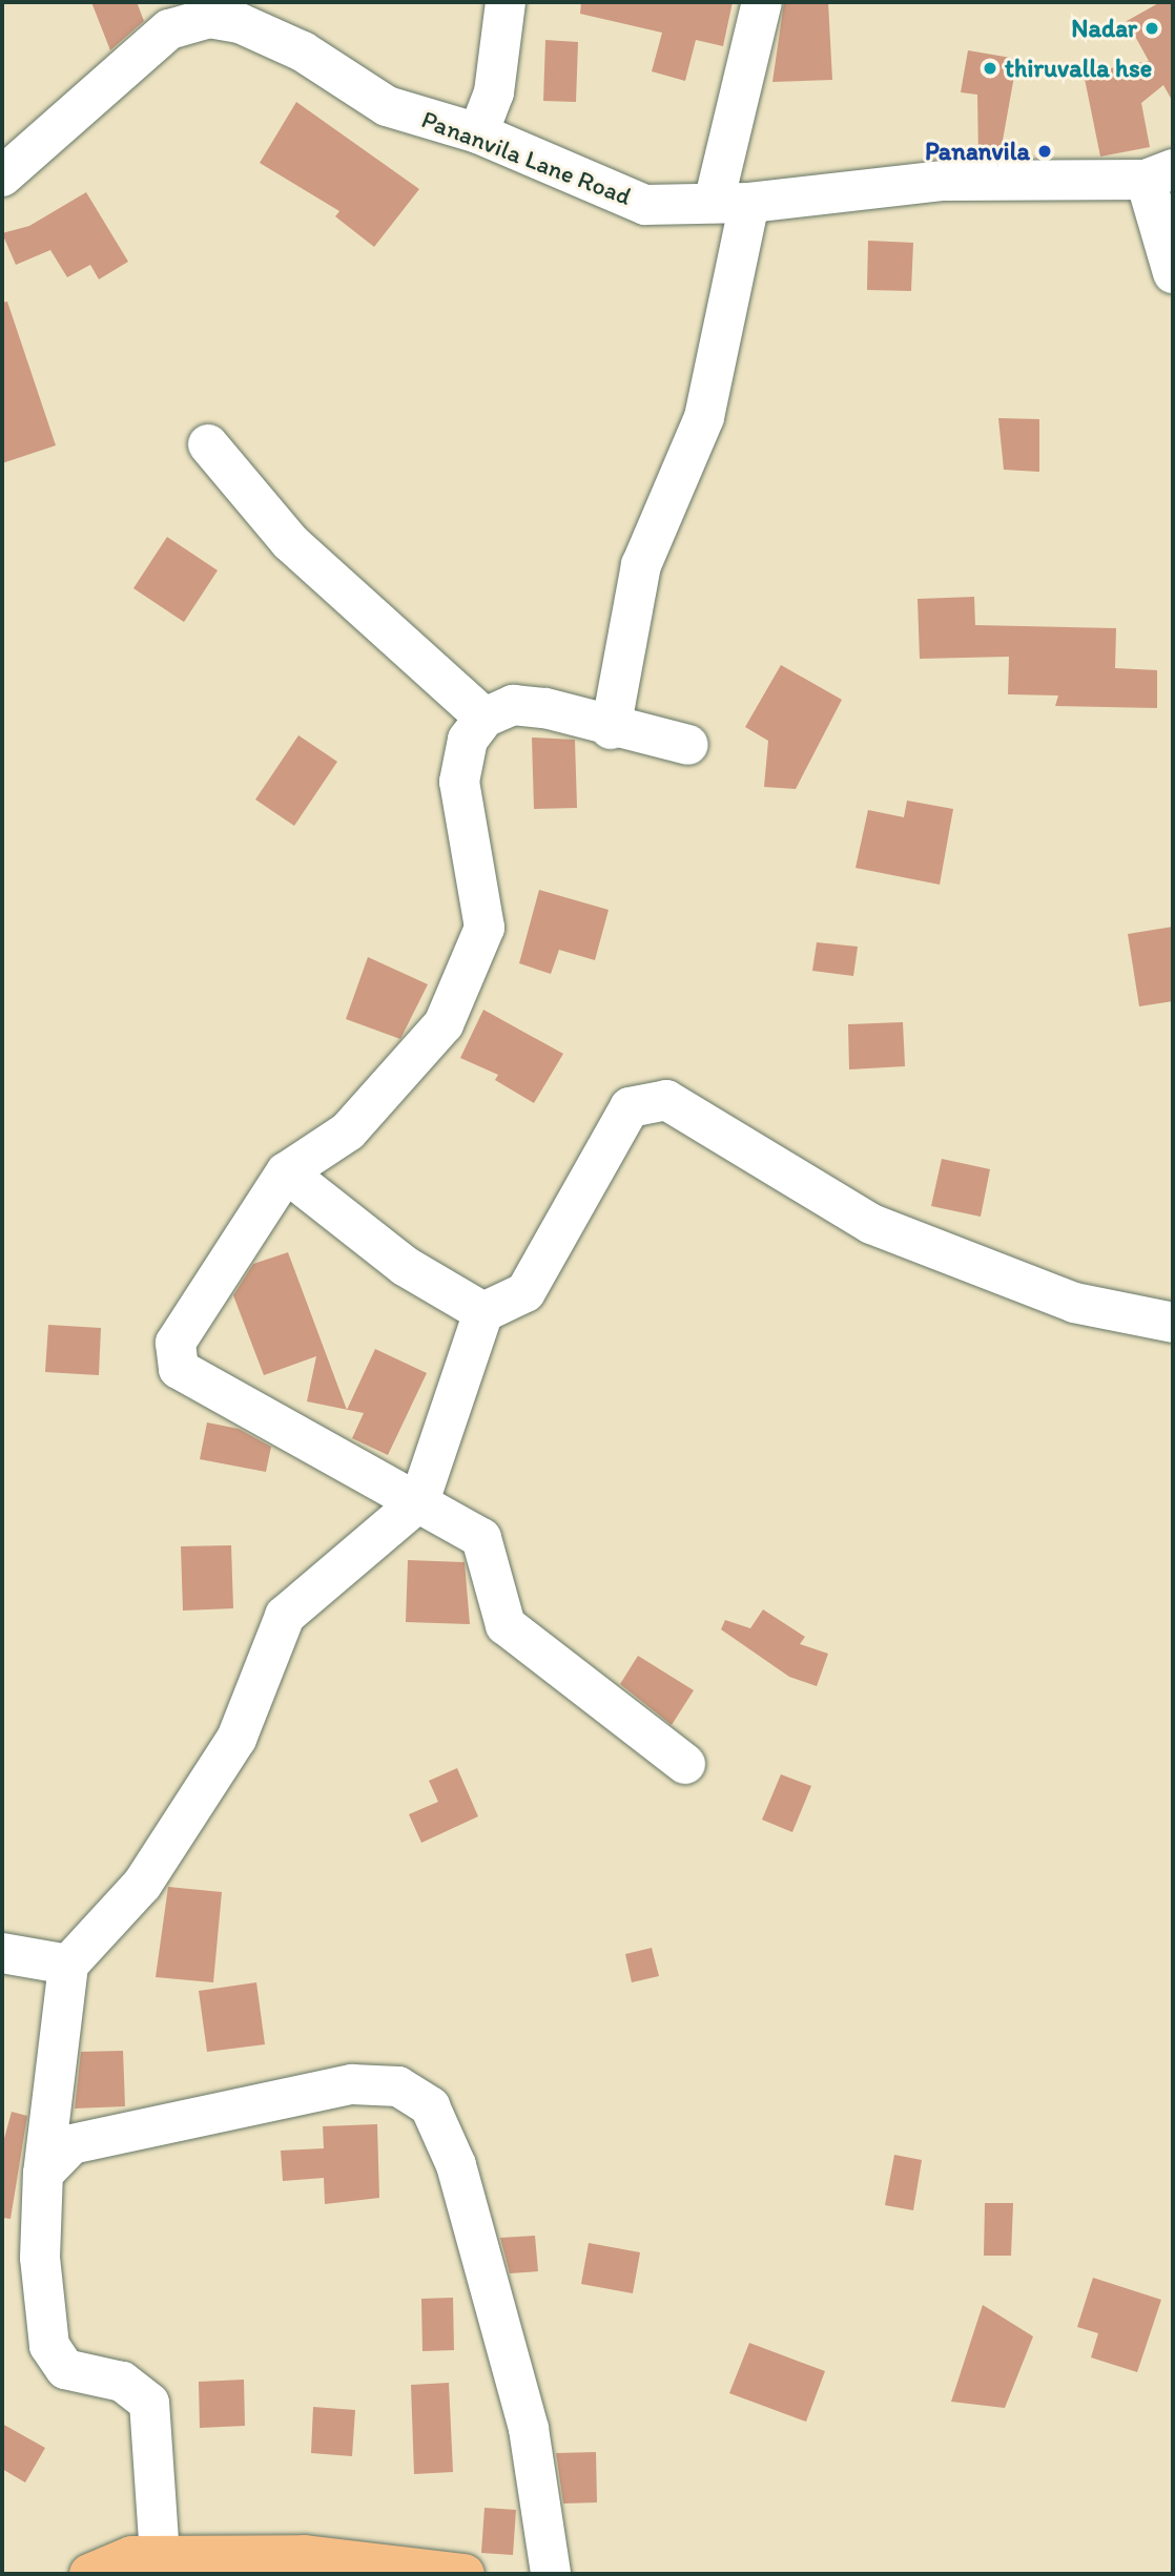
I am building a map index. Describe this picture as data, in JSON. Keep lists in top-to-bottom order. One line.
{"streets":{"street":["Pananvila Lane Road"]},"places":["Nadar","thiruvalla hse","Pananvila"]}
